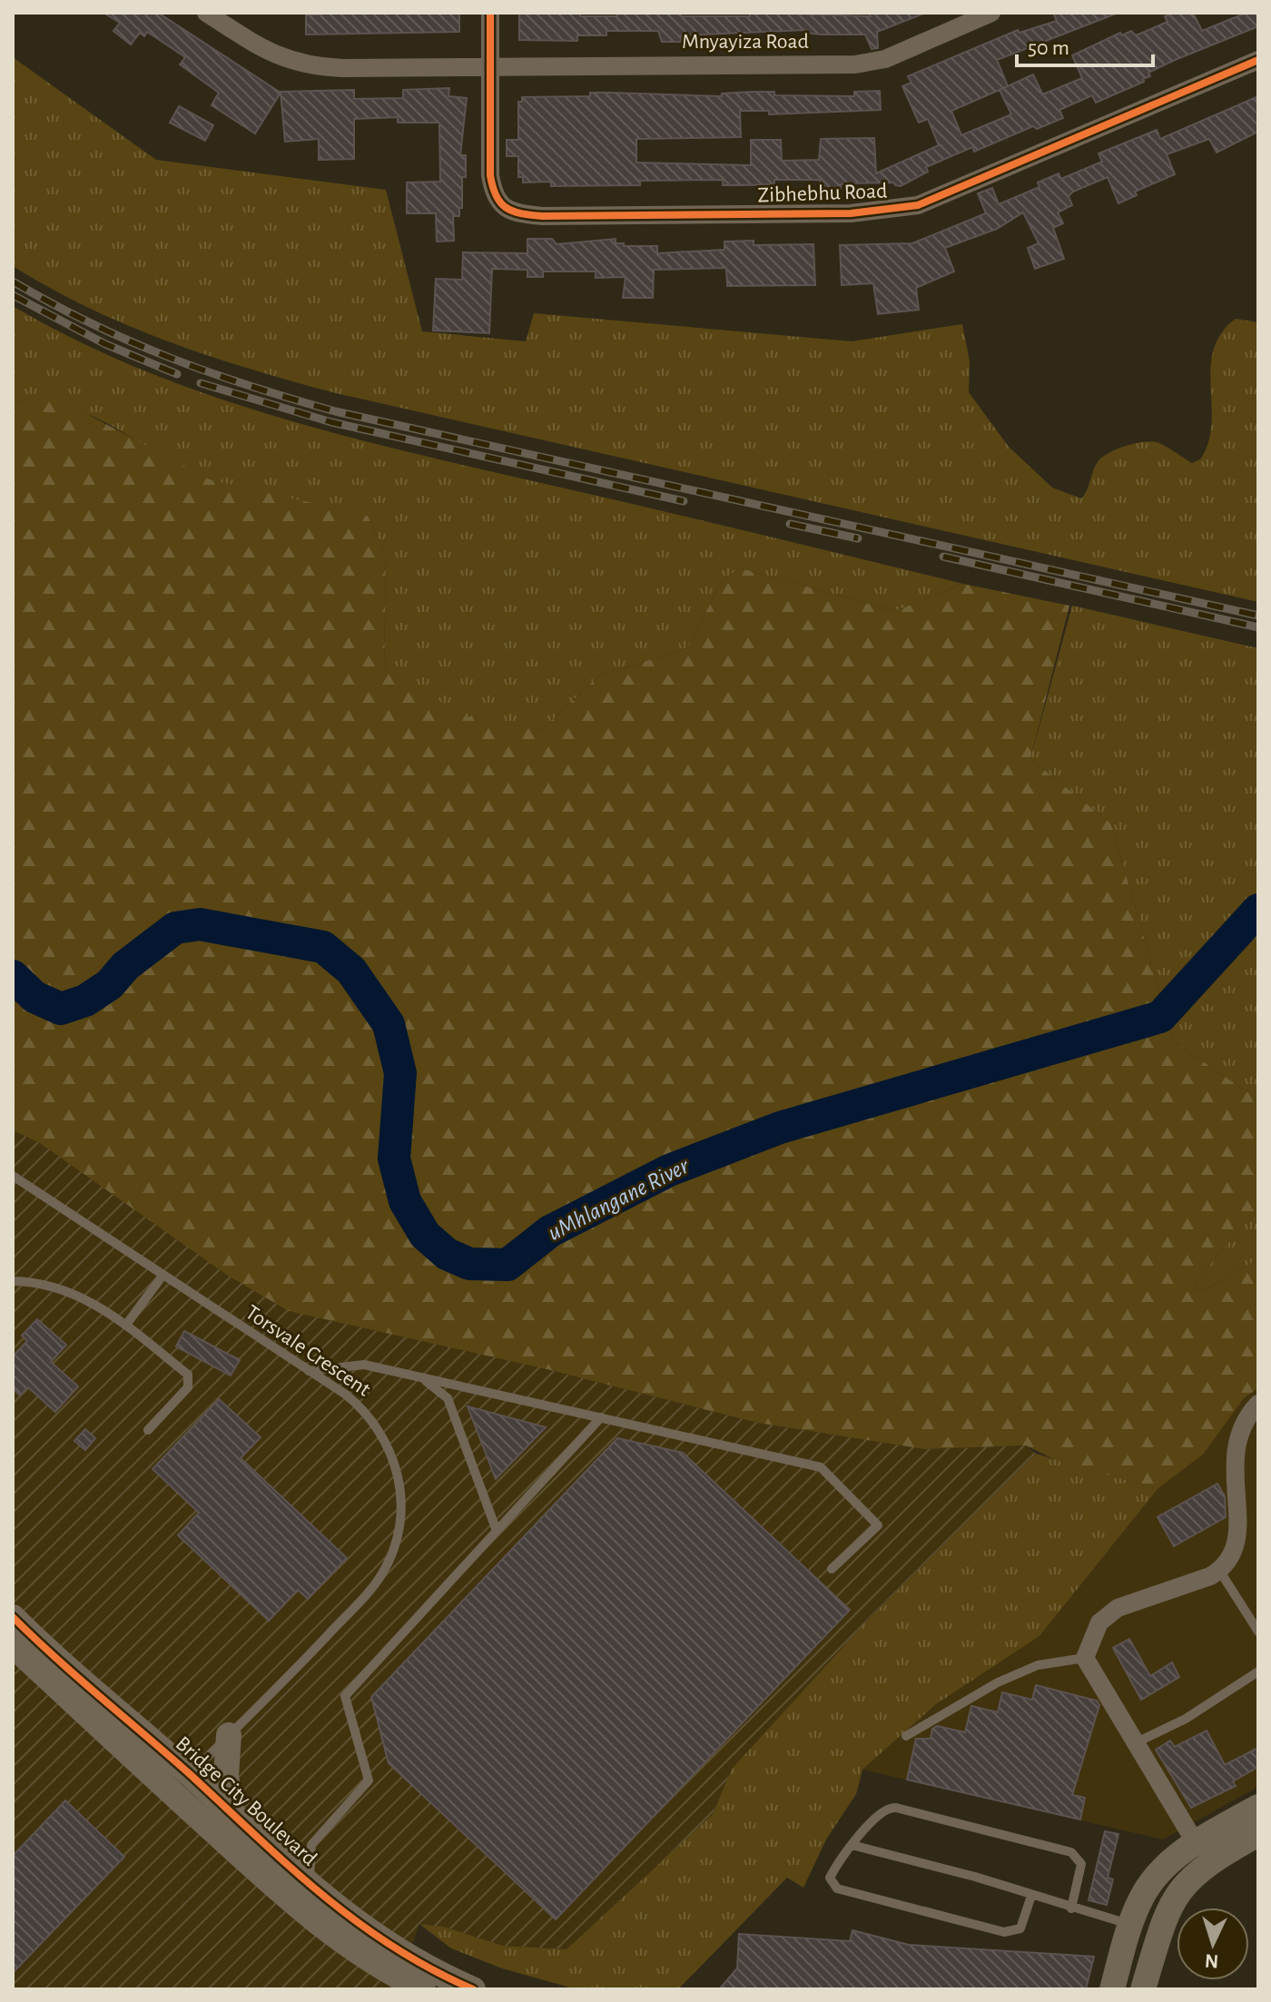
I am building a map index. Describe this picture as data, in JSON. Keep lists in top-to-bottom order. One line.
{"streets":{"street":["Mnyayiza Road","Zibhebhu Road","Bridge City Boulevard"],"lane":["Torsvale Crescent"]},"crossings":[["Mnyayiza Road","Zibhebhu Road"],["Torsvale Crescent","Bridge City Boulevard"]],"water":["uMhlangane River"],"scale_bar":"50 m","north":"bottom"}
